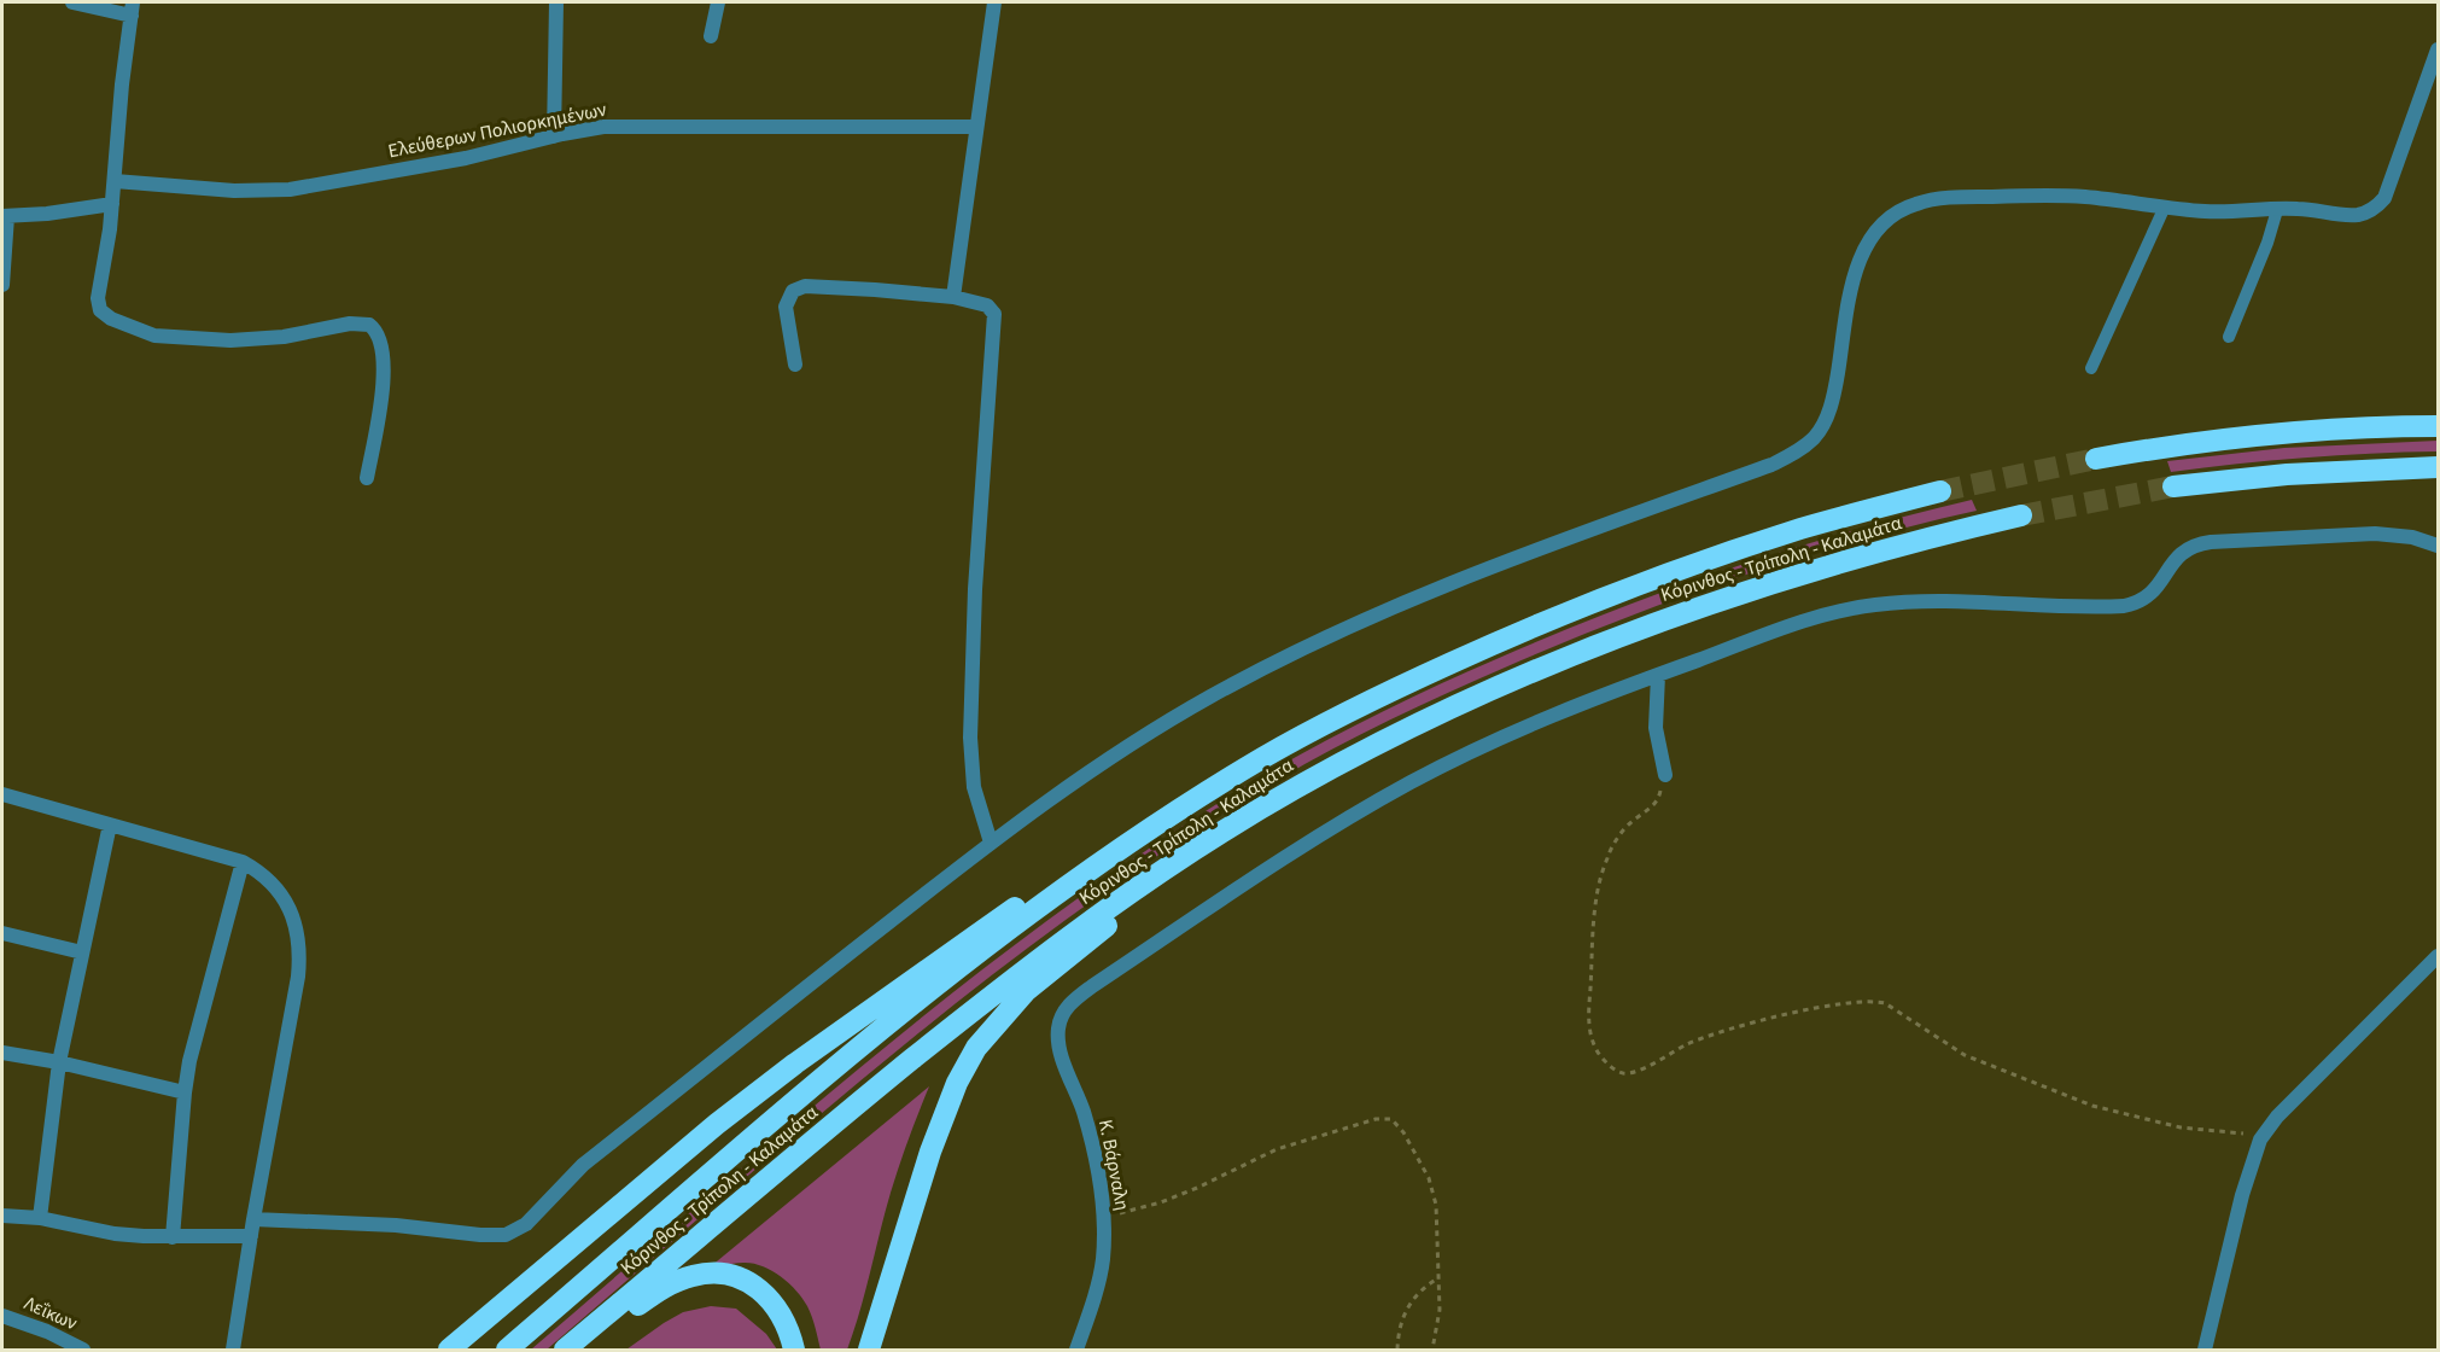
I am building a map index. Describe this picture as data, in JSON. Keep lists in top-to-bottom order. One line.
{"streets":{"highway":["Κόρινθος - Τρίπολη - Καλαμάτα"],"street":["Ελεύθερων Πολιορκημένων","Κ. Βάρναλη","Λεΐκων"]}}
